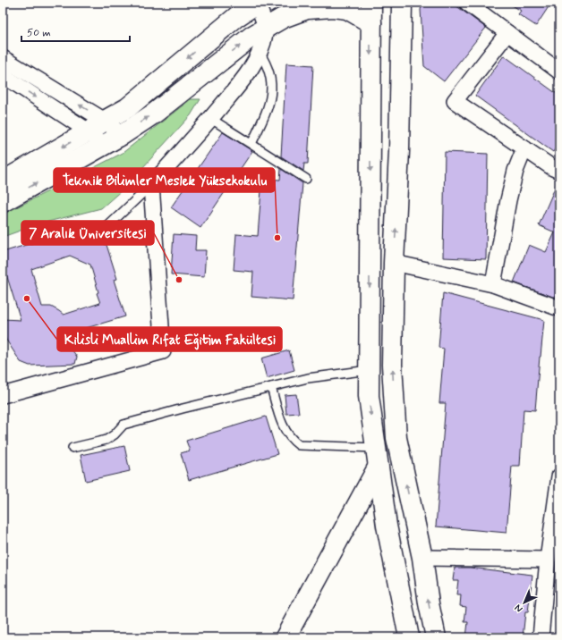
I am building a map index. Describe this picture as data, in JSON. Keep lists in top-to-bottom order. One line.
{"places":["Teknik Bilimler Meslek Yüksekokulu","7 Aralık Üniversitesi","Kilisli Muallim Rıfat Eğitim Fakültesi"],"scale_bar":"50 m","north":"bottom left"}
